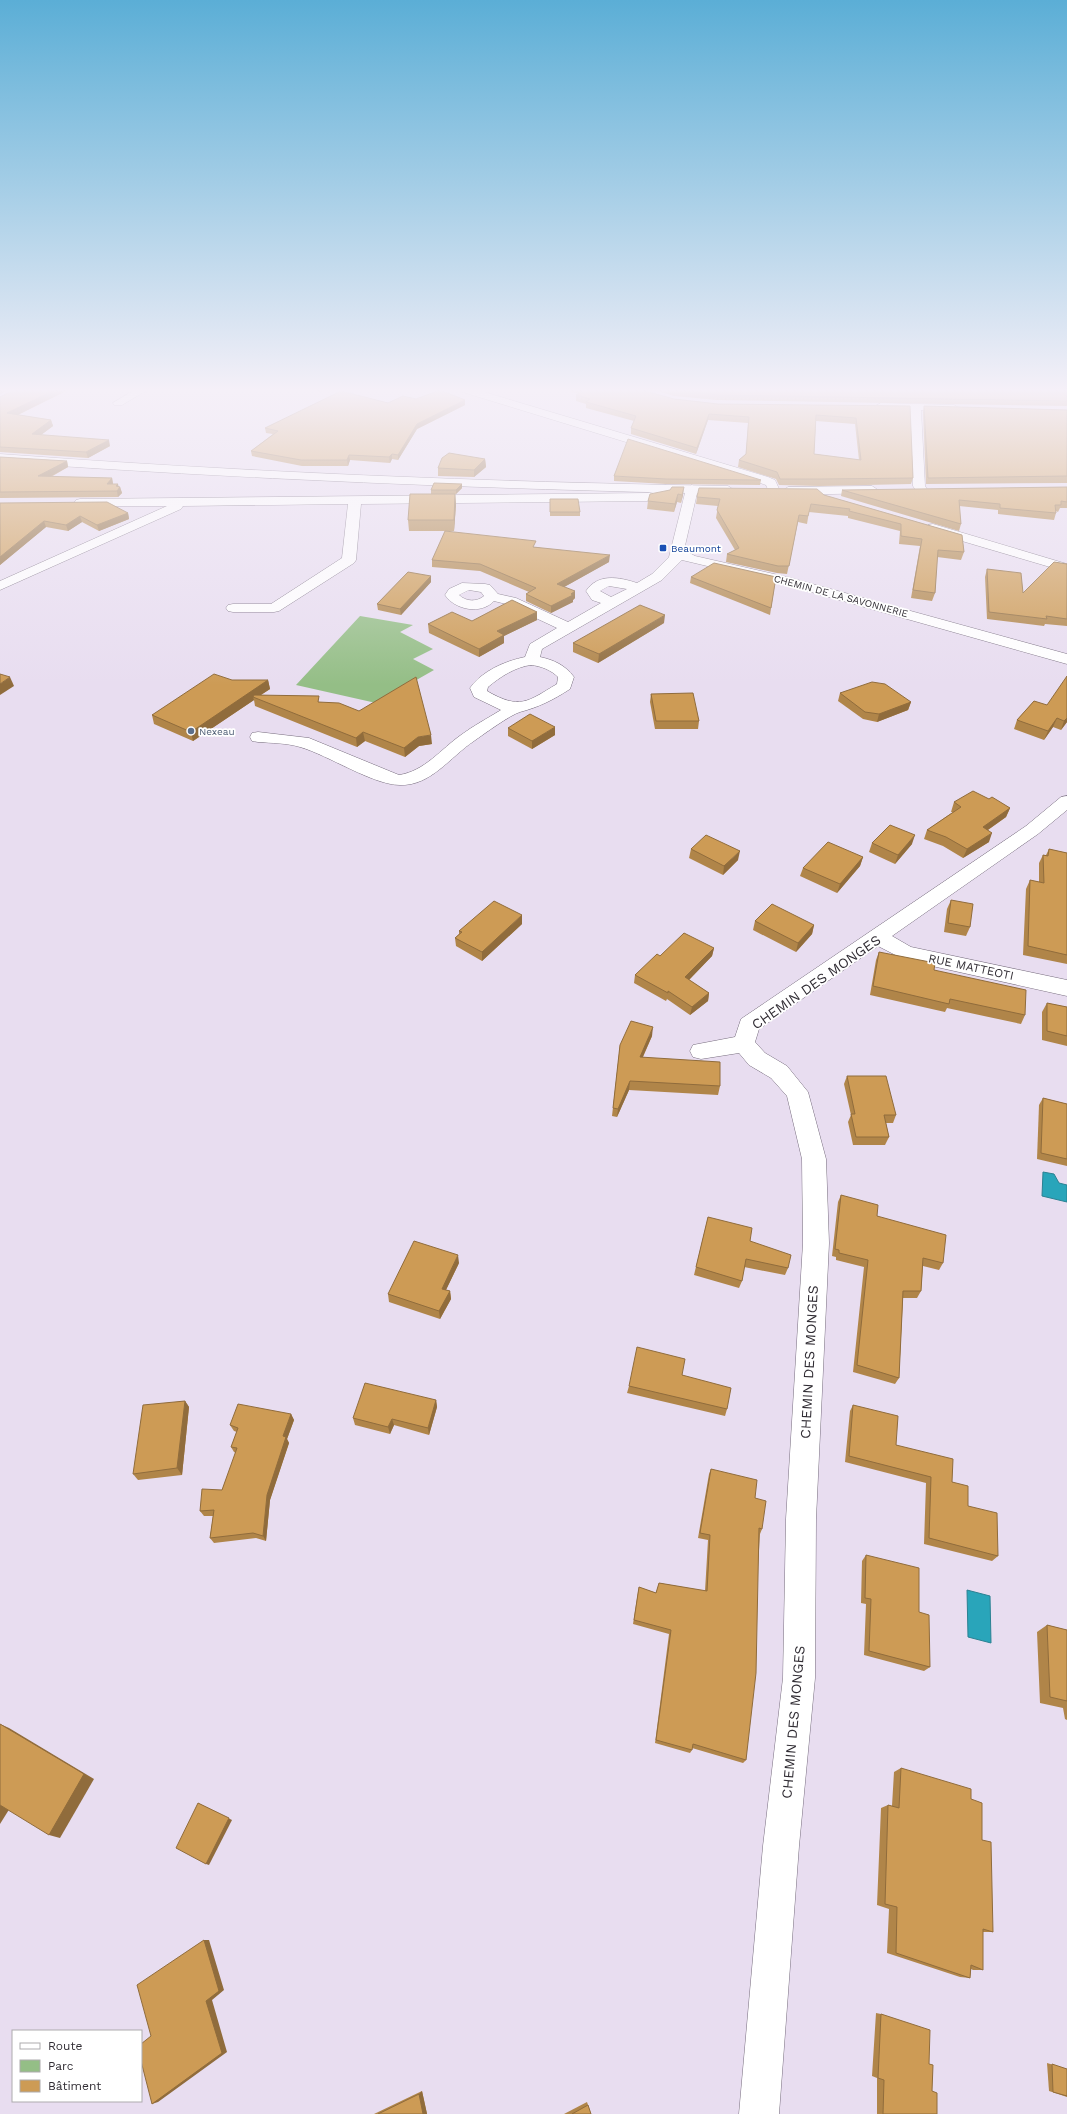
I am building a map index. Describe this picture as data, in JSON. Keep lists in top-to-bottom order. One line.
{"streets":{"street":["CHEMIN DE LA SAVONNERIE","RUE MATTEOTI","CHEMIN DES MONGES"]},"crossings":[["RUE MATTEOTI","CHEMIN DES MONGES"]],"places":{"transit":["Beaumont"],"other":["Nexeau"]},"legend":["Route","Parc","Bâtiment"]}
